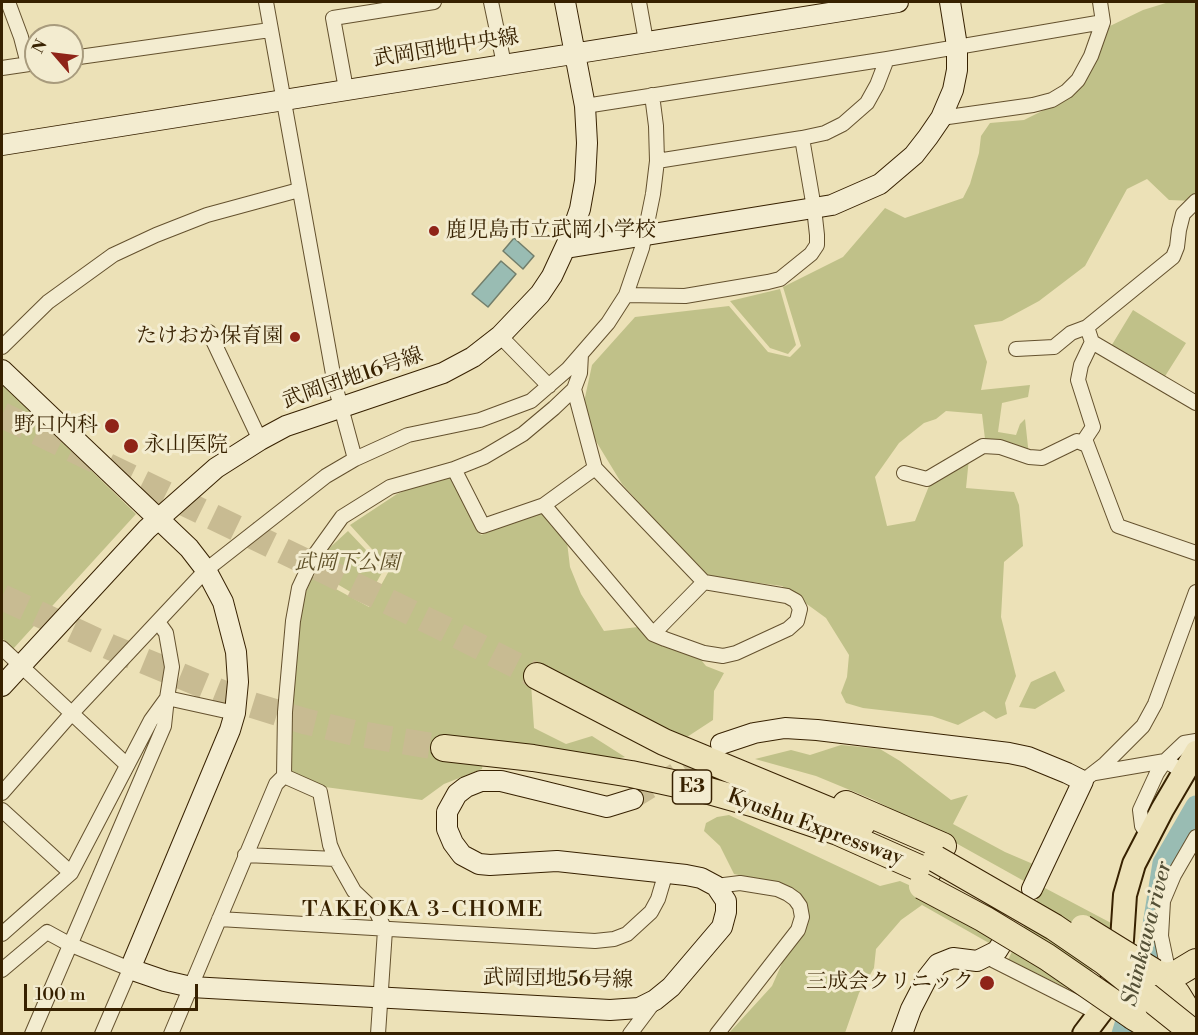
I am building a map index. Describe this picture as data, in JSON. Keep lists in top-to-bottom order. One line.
{"streets":{"highway":["E3","Kyushu Expressway"],"street":["武岡団地中央線","武岡団地16号線","武岡団地56号線"]},"crossings":[["武岡団地中央線","武岡団地16号線"]],"districts":["TAKEOKA 3-CHOME"],"water":["Shinkawa river"],"parks":["武岡下公園"],"places":["鹿児島市立武岡小学校","たけおか保育園","野口内科","永山医院","三成会クリニック"],"scale_bar":"100 m","north":"top left"}
